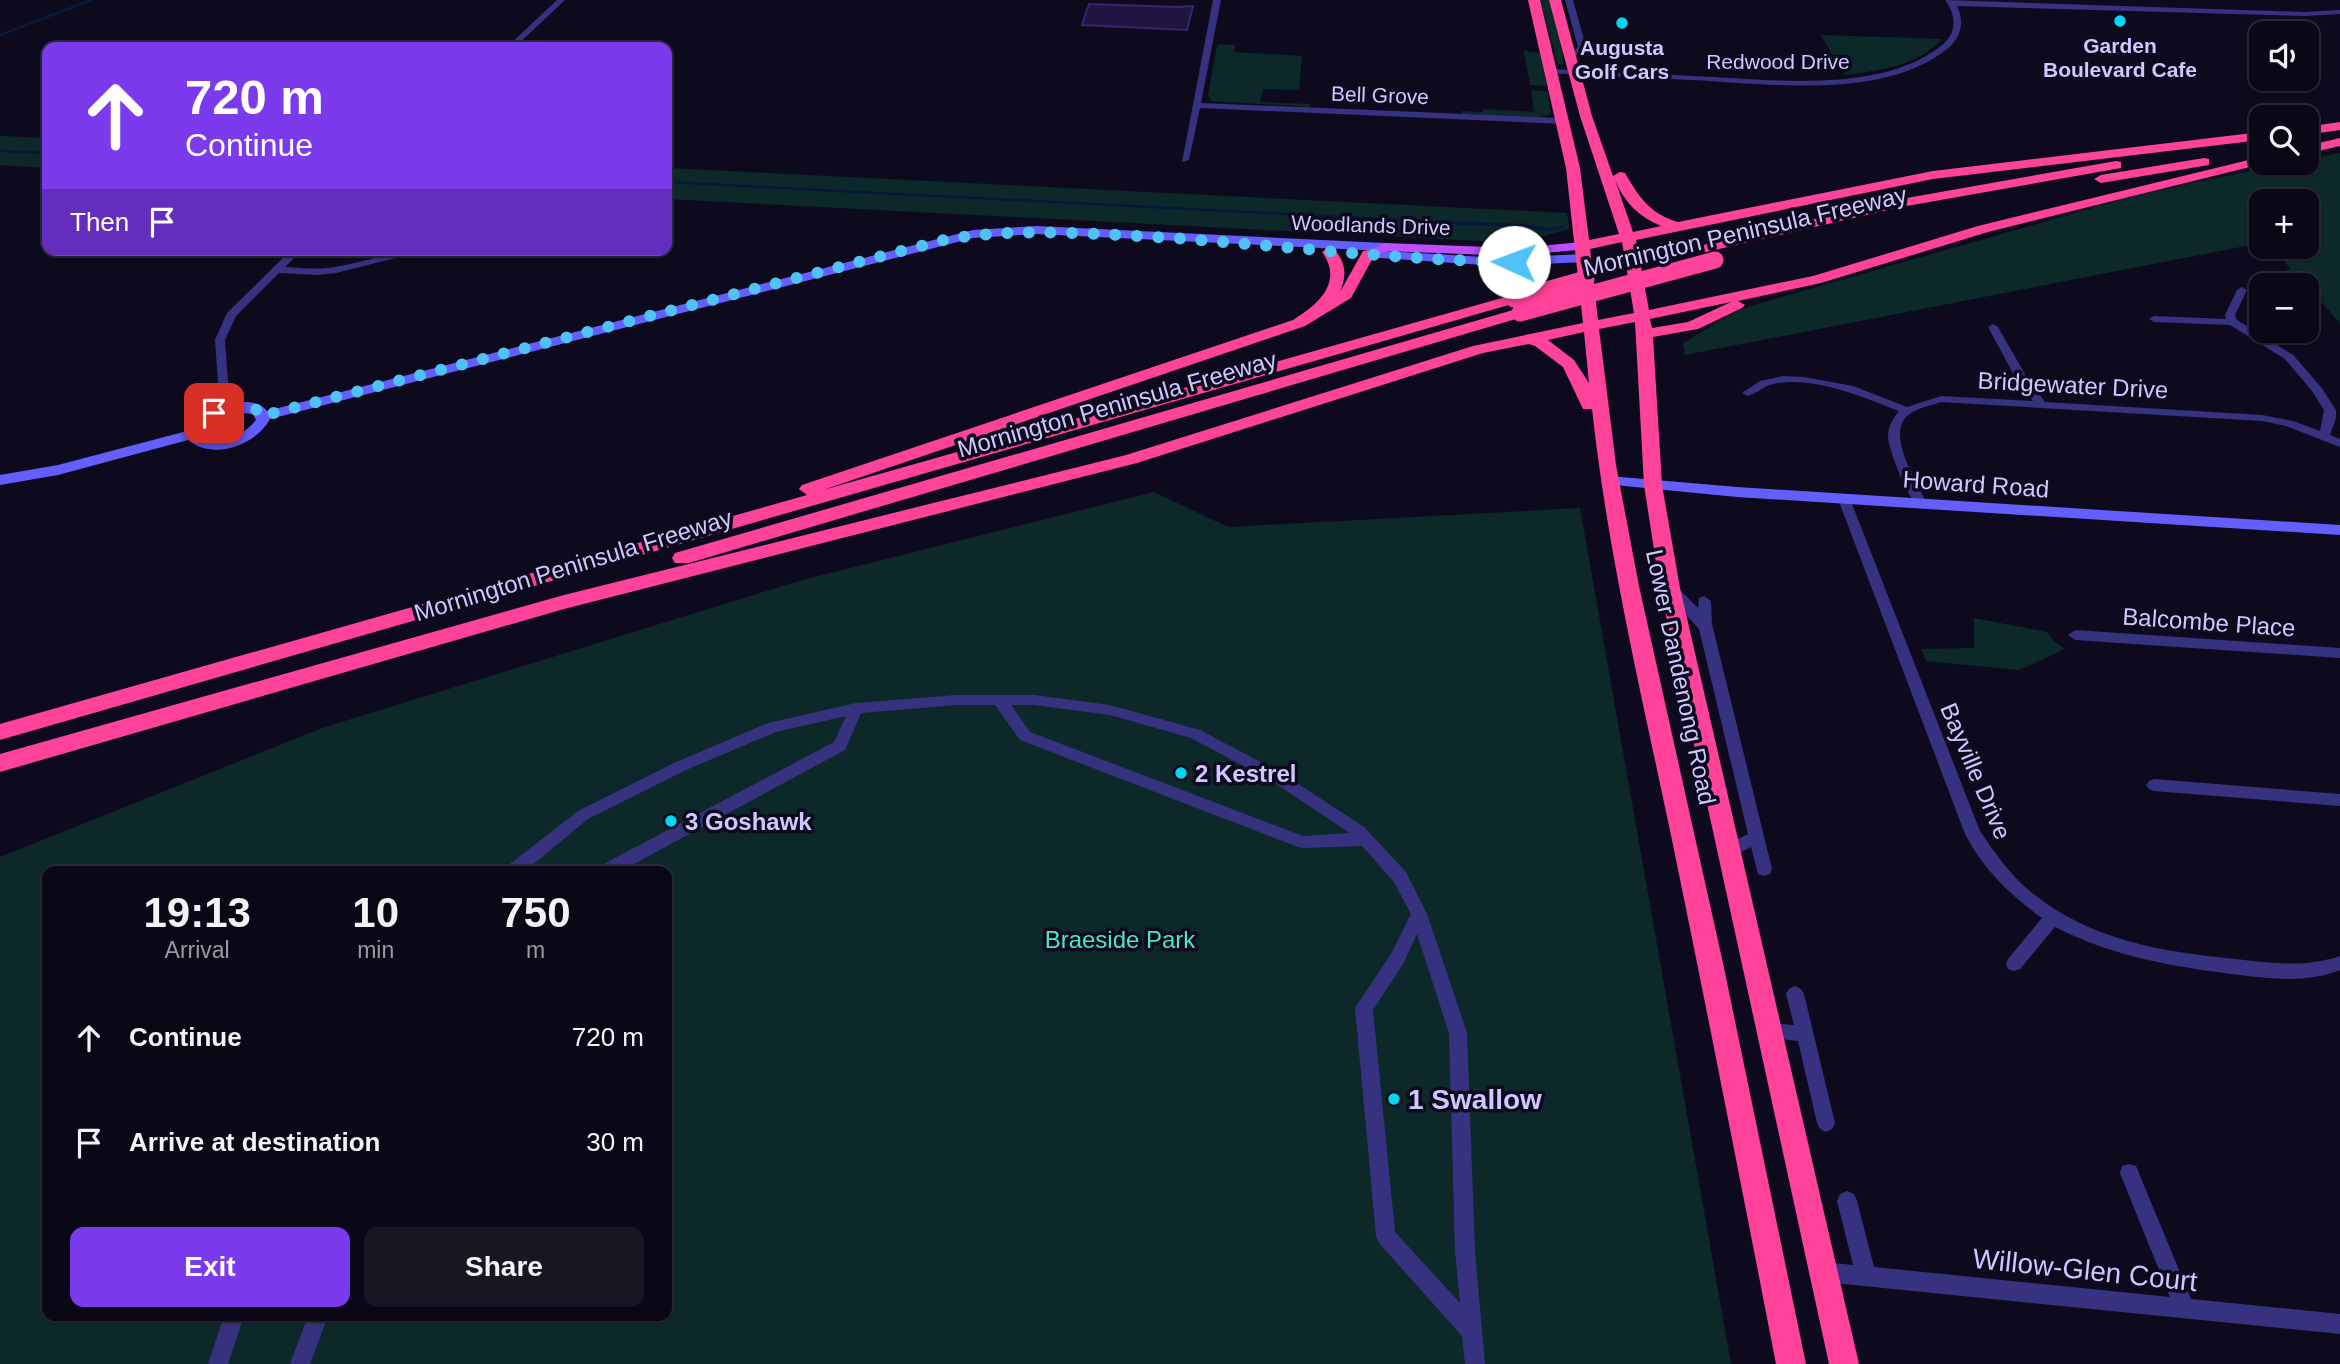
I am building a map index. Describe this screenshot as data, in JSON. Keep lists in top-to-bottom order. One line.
{"streets":{"highway":["Mornington Peninsula Freeway","Lower Dandenong Road"],"main road":["Woodlands Drive"],"street":["Redwood Drive","Bell Grove","Bridgewater Drive","Howard Road","Balcombe Place","Bayville Drive","Willow-Glen Court"]},"crossings":[["Redwood Drive","Lower Dandenong Road"],["Bell Grove","Lower Dandenong Road"],["Woodlands Drive","Lower Dandenong Road"],["Howard Road","Lower Dandenong Road"],["Howard Road","Bayville Drive"],["Lower Dandenong Road","Willow-Glen Court"]],"parks":["Braeside Park"],"places":["Garden Boulevard Cafe","Augusta Golf Cars","2 Kestrel","3 Goshawk","1 Swallow"],"page":{"map_buttons":["+","−"],"turn":["720 m","Continue"],"then":"Then","eta":["19:13","Arrival","10","min","750","m"],"list":[{"name":"Continue","value":"720 m"},{"name":"Arrive at destination","value":"30 m"}],"buttons":["Exit","Share"]}}
